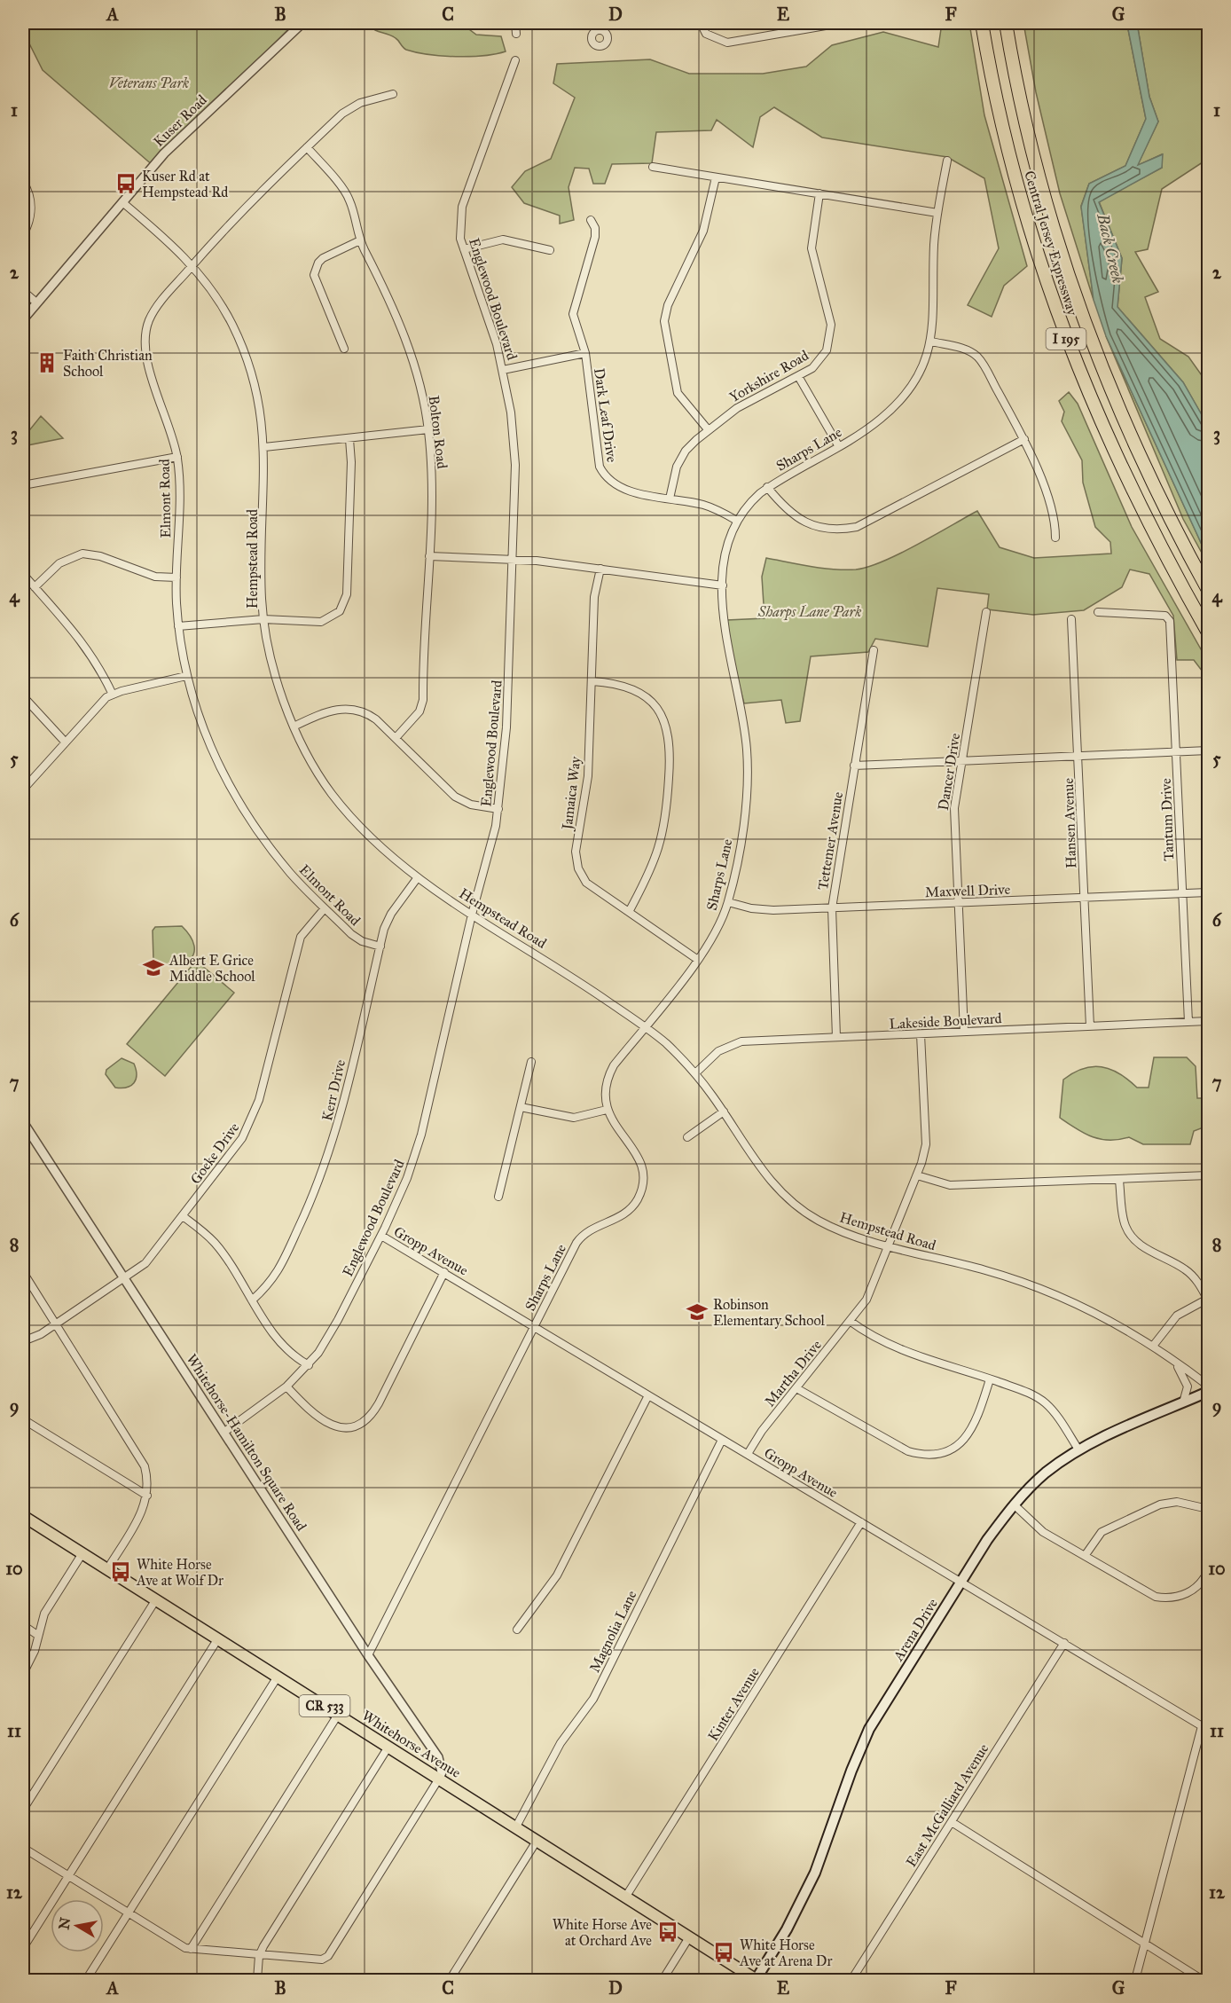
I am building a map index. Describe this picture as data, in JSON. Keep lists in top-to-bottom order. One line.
{"streets":{"highway":["Central Jersey Expressway","I 195"],"main road":["Arena Drive","CR 533","Whitehorse Avenue"],"street":["Kuser Road","Englewood Boulevard","Yorkshire Road","Dark Leaf Drive","Bolton Road","Sharps Lane","Elmont Road","Hempstead Road","Dancer Drive","Jamaica Way","Tantum Drive","Hansen Avenue","Tettemer Avenue","Maxwell Drive","Lakeside Boulevard","Kerr Drive","Goeke Drive","Gropp Avenue","Martha Drive","Whitehorse-Hamilton Square Road","Magnolia Lane","Kinter Avenue","East McGalliard Avenue"]},"crossings":[["Kuser Road","Hempstead Road"],["Englewood Boulevard","Hempstead Road"],["Englewood Boulevard","Gropp Avenue"],["Englewood Boulevard","Whitehorse-Hamilton Square Road"],["Yorkshire Road","Dark Leaf Drive"],["Dark Leaf Drive","Sharps Lane"],["Bolton Road","Elmont Road"],["Sharps Lane","Hempstead Road"],["Sharps Lane","Jamaica Way"],["Sharps Lane","Maxwell Drive"],["Sharps Lane","Gropp Avenue"],["Sharps Lane","Whitehorse-Hamilton Square Road"],["Elmont Road","Hempstead Road"],["Elmont Road","Kerr Drive"],["Elmont Road","Goeke Drive"],["Hempstead Road","Lakeside Boulevard"],["Hempstead Road","Kerr Drive"],["Hempstead Road","Martha Drive"],["Dancer Drive","Maxwell Drive"],["Dancer Drive","Lakeside Boulevard"],["Tantum Drive","Maxwell Drive"],["Tantum Drive","Lakeside Boulevard"],["Hansen Avenue","Maxwell Drive"],["Hansen Avenue","Lakeside Boulevard"],["Tettemer Avenue","Maxwell Drive"],["Tettemer Avenue","Lakeside Boulevard"],["Lakeside Boulevard","Martha Drive"],["Goeke Drive","Whitehorse-Hamilton Square Road"],["Gropp Avenue","Martha Drive"],["Gropp Avenue","Arena Drive"],["Gropp Avenue","Magnolia Lane"],["Gropp Avenue","Kinter Avenue"],["Gropp Avenue","East McGalliard Avenue"],["Whitehorse-Hamilton Square Road","Whitehorse Avenue"],["Arena Drive","Whitehorse Avenue"],["Magnolia Lane","Whitehorse Avenue"],["Kinter Avenue","Whitehorse Avenue"]],"water":["Back Creek"],"parks":["Veterans Park","Sharps Lane Park"],"places":{"bus stop":["Kuser Rd at Hempstead Rd","White Horse Ave at Wolf Dr","White Horse Ave at Orchard Ave","White Horse Ave at Arena Dr"],"building":["Faith Christian School"],"school or university":["Albert E Grice Middle School","Robinson Elementary School"]},"north":"left","grid":{"columns":["A","B","C","D","E","F","G"],"rows":["1","2","3","4","5","6","7","8","9","10","11","12"]}}
